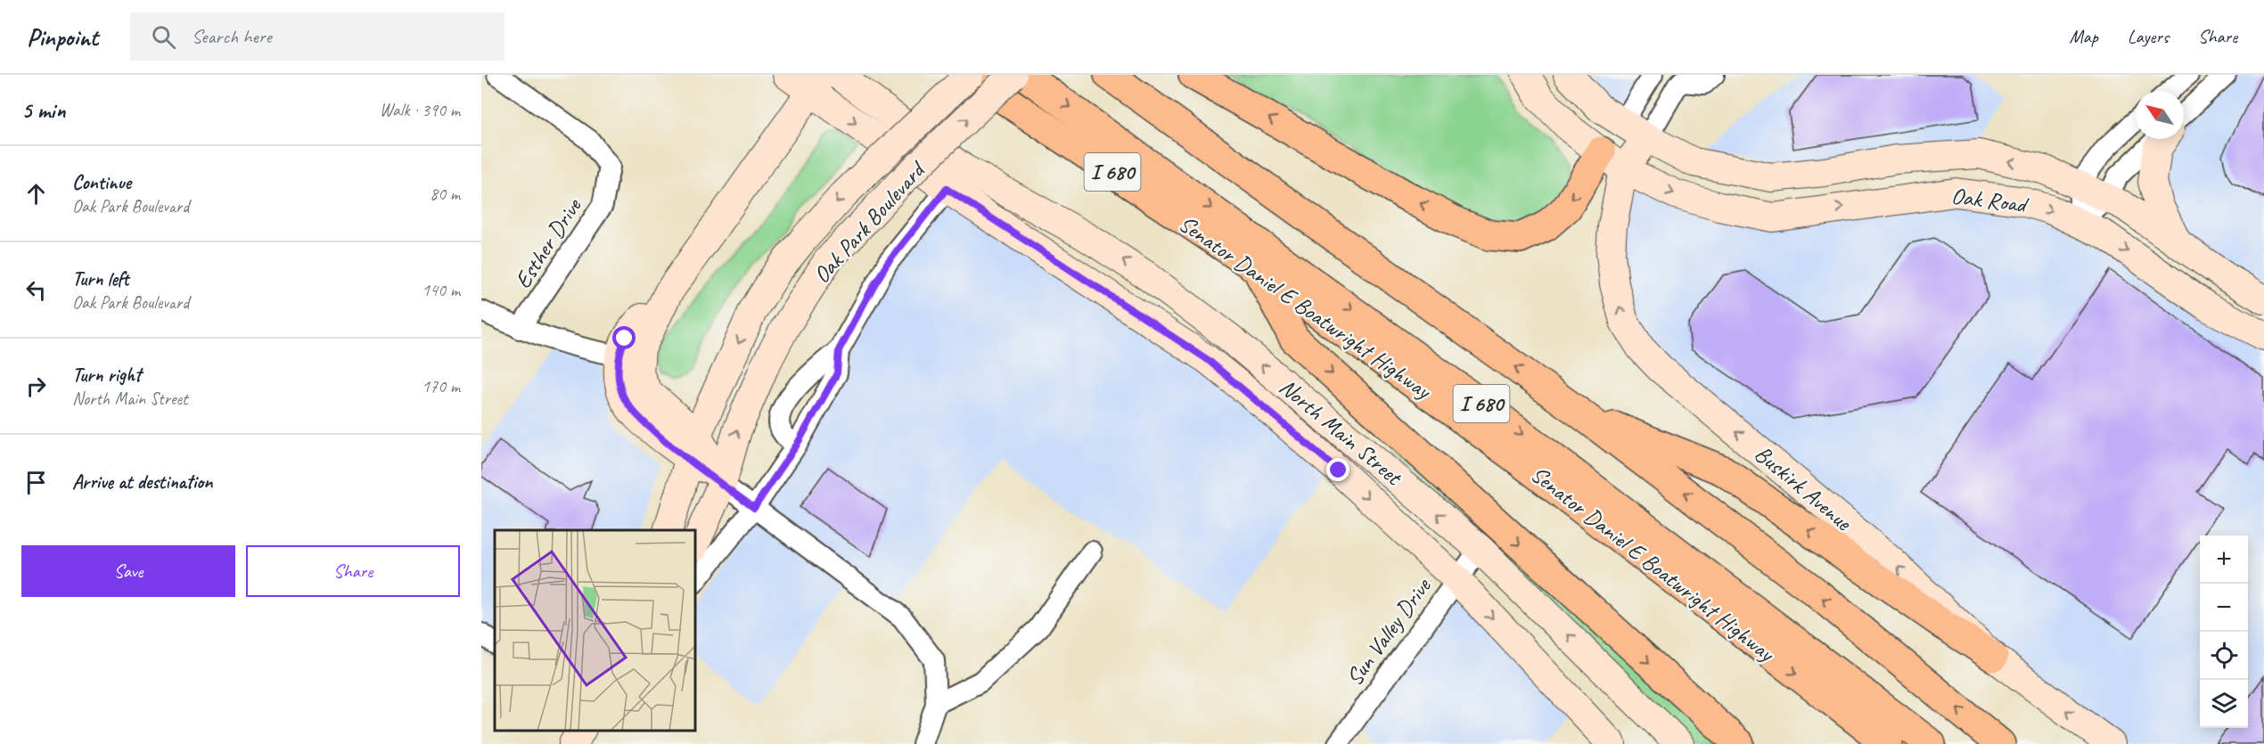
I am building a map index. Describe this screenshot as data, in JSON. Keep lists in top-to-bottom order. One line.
{"streets":{"highway":["I 680","Senator Daniel E Boatwright Highway"],"main road":["Oak Road","Oak Park Boulevard","North Main Street","Buskirk Avenue"],"street":["Esther Drive","Sun Valley Drive"]},"crossings":[["Oak Road","Buskirk Avenue"],["Oak Park Boulevard","Senator Daniel E Boatwright Highway"],["Oak Park Boulevard","North Main Street"],["North Main Street","Sun Valley Drive"]],"one_way":["Buskirk Avenue"],"north":"top left","page":{"header":"Pinpoint","search":"Search here","nav":["Map","Layers","Share"],"heading":["5 min","Walk · 390 m"],"list":[["Continue","Oak Park Boulevard","80 m"],["Turn left","Oak Park Boulevard","140 m"],["Turn right","North Main Street","170 m"],"Arrive at destination"],"buttons":["Save","Share"],"map_buttons":["+","−"]}}
